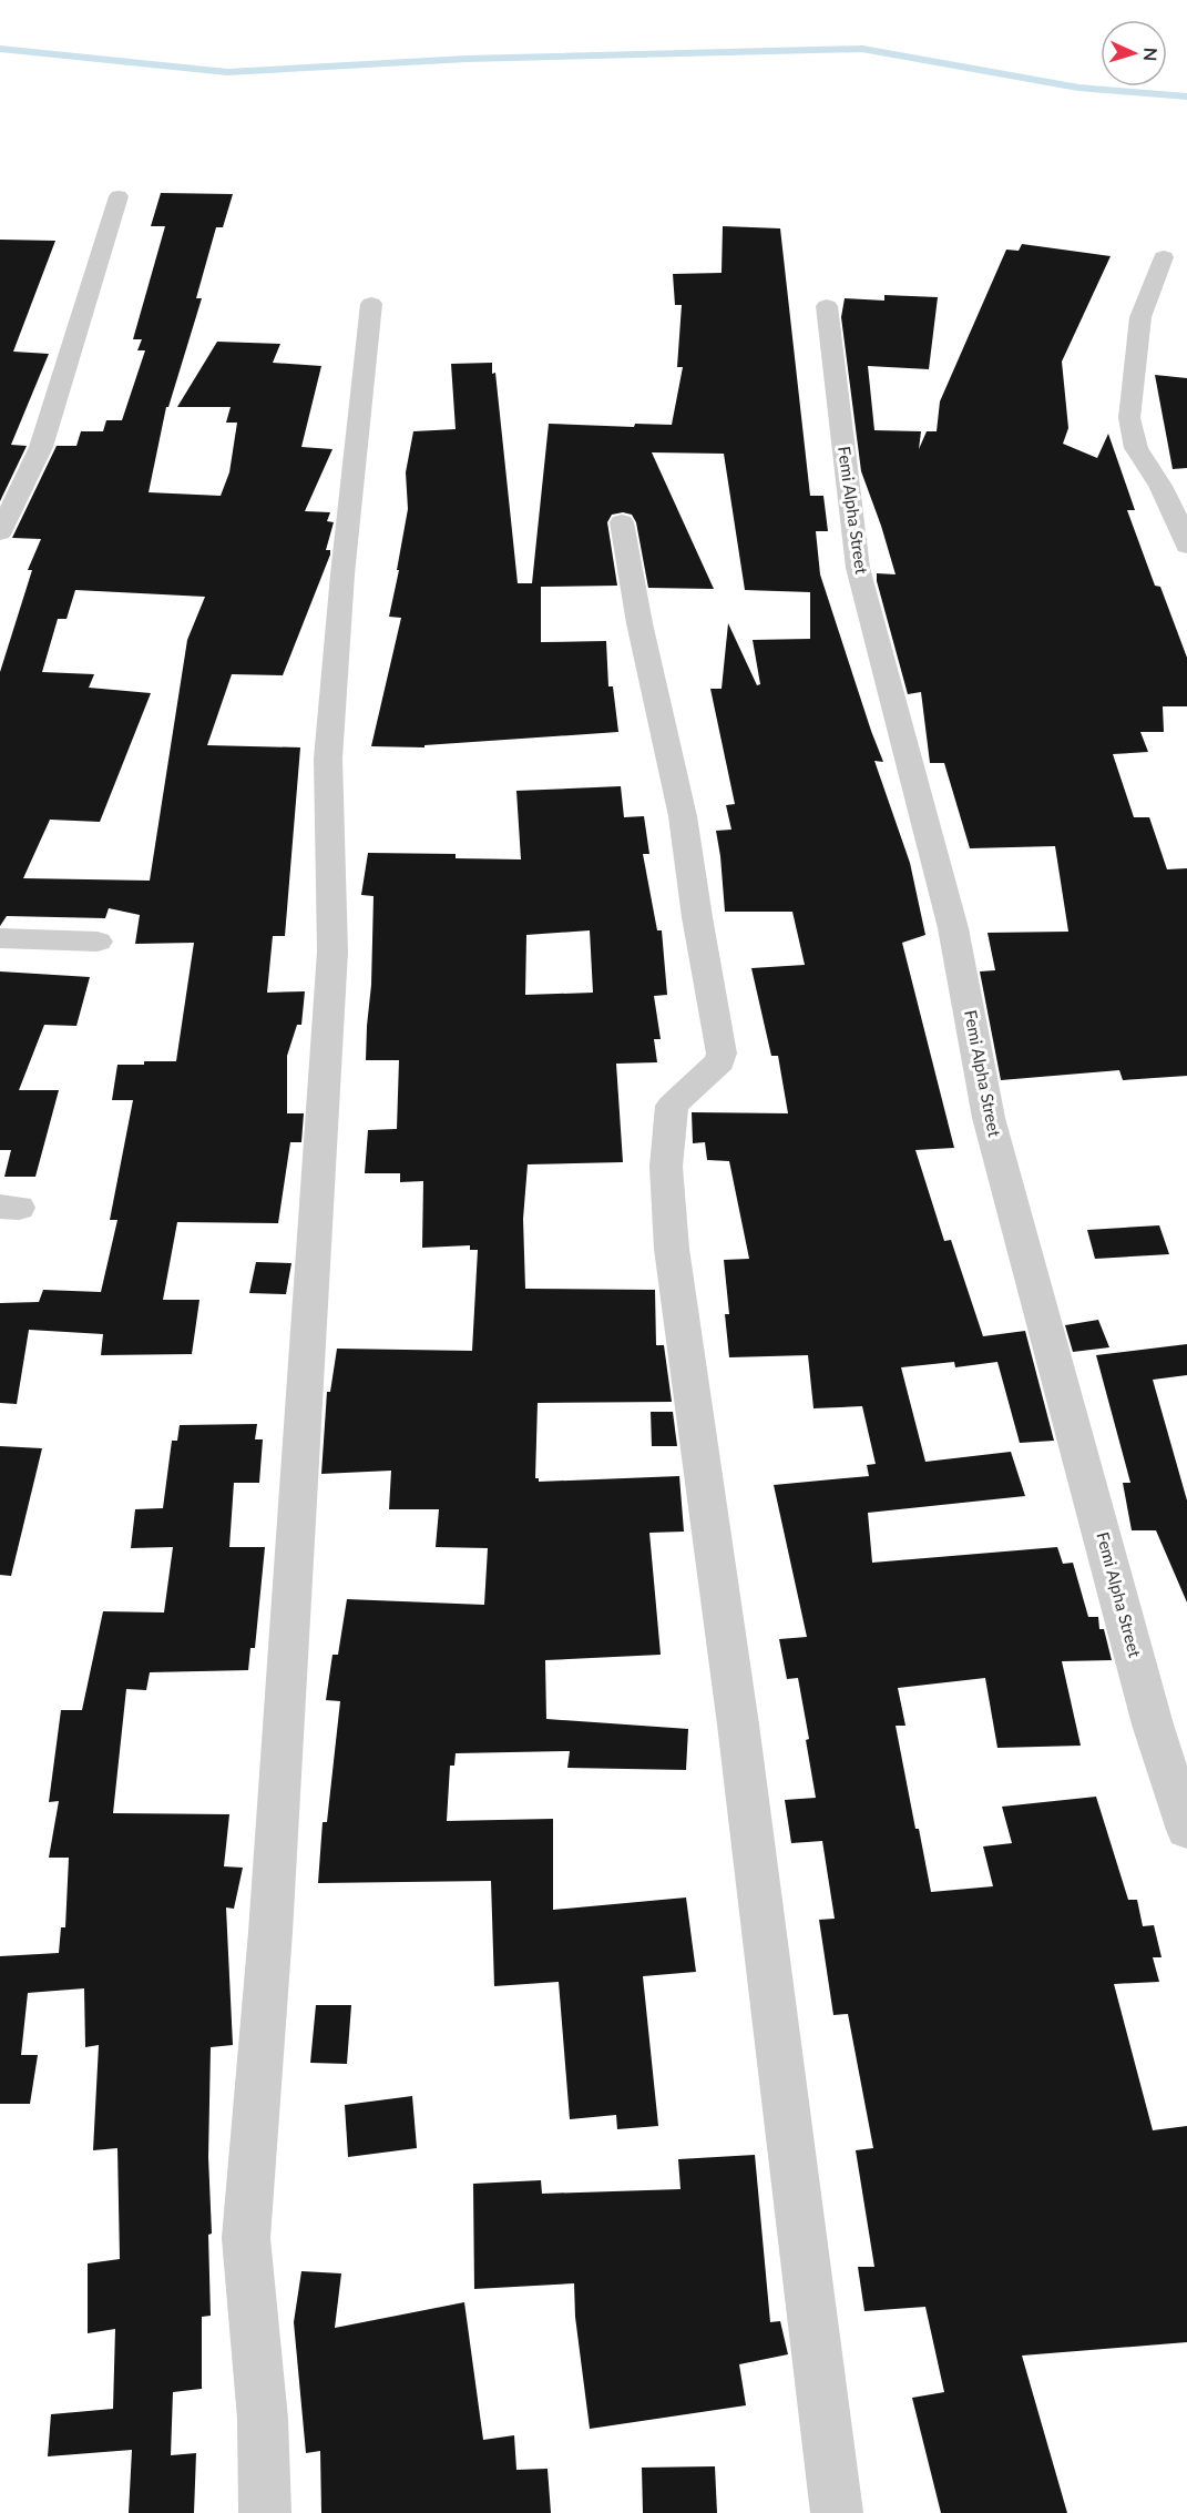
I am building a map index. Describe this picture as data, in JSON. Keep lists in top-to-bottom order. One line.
{"streets":{"street":["Femi Alpha Street"]},"north":"right"}
